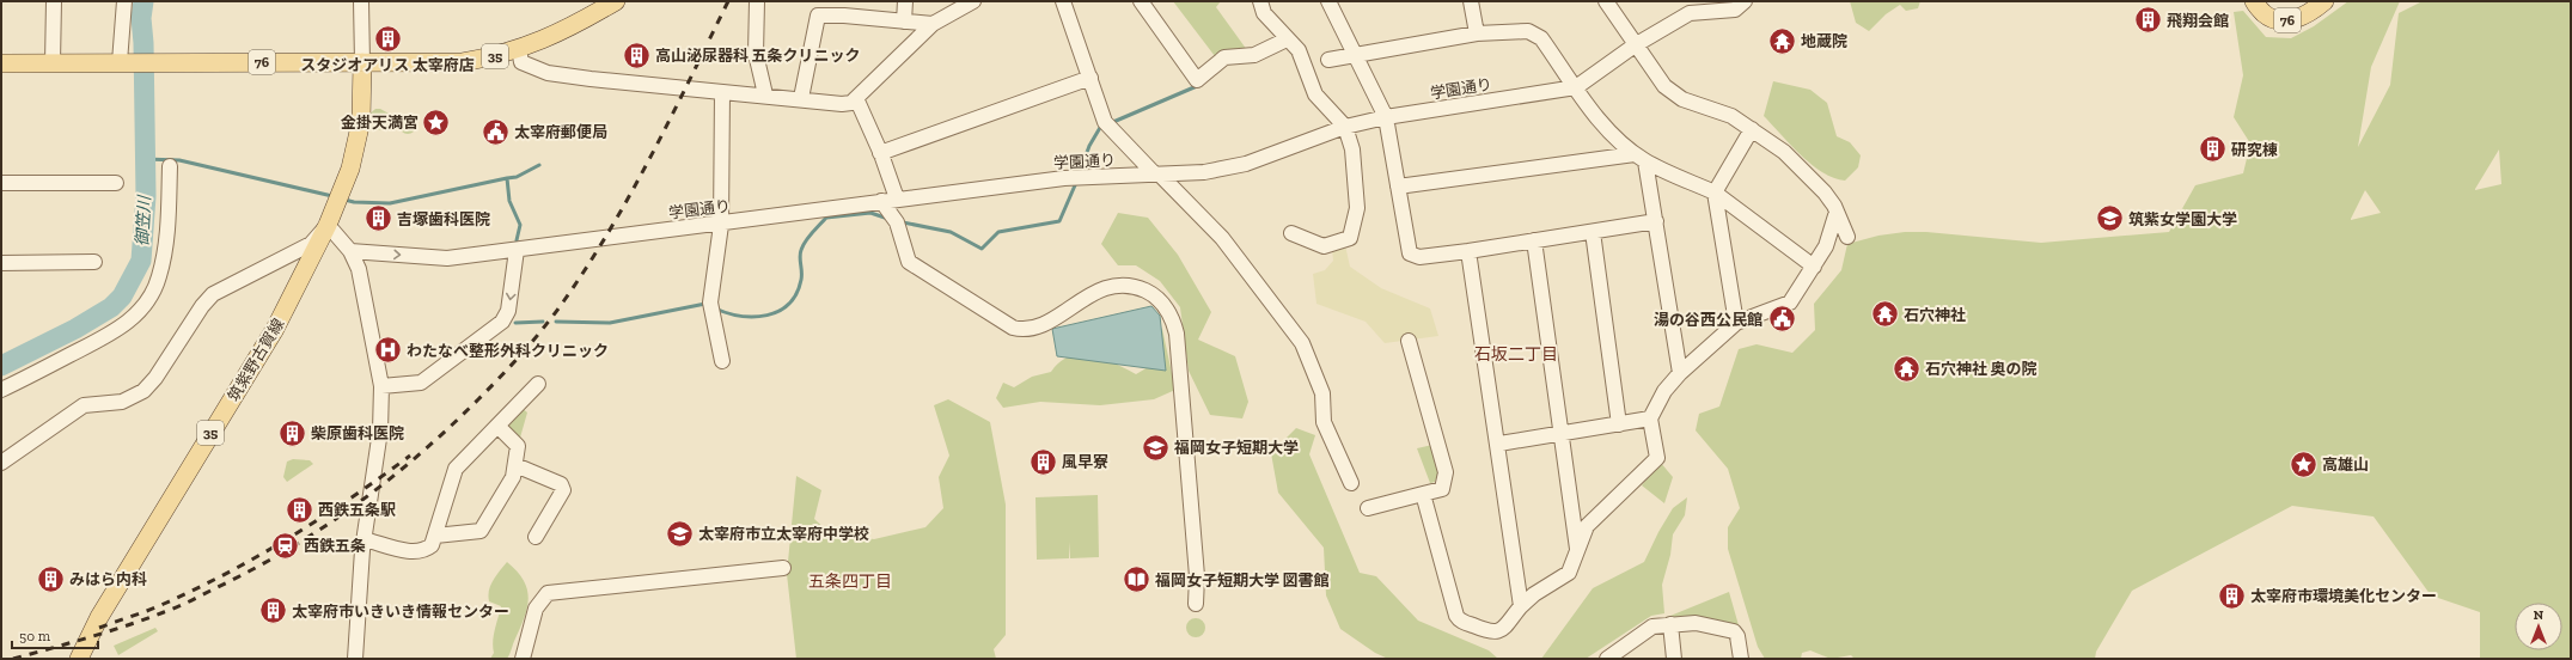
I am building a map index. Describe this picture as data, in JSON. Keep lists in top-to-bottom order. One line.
{"streets":{"main road":["76","35","筑紫野古賀線"],"street":["学園通り"]},"crossings":[["76","35"],["76","筑紫野古賀線"],["35","筑紫野古賀線"]],"districts":["石坂二丁目","五条四丁目"],"water":["御笠川"],"places":{"building":["飛翔会館","スタジオアリス 太宰府店","高山泌尿器科 五条クリニック","研究棟","吉塚歯科医院","柴原歯科医院","風早寮","西鉄五条駅","みはら内科","太宰府市環境美化センター","太宰府市いきいき情報センター"],"temple":["地蔵院","石穴神社","石穴神社 奥の院"],"place":["金掛天満宮","高雄山"],"public building":["太宰府郵便局","湯の谷西公民館"],"school or university":["筑紫女学園大学","福岡女子短期大学","太宰府市立太宰府中学校"],"hospital":["わたなべ整形外科クリニック"],"station":["西鉄五条"],"library":["福岡女子短期大学 図書館"]},"scale_bar":"50 m","north":"top"}
